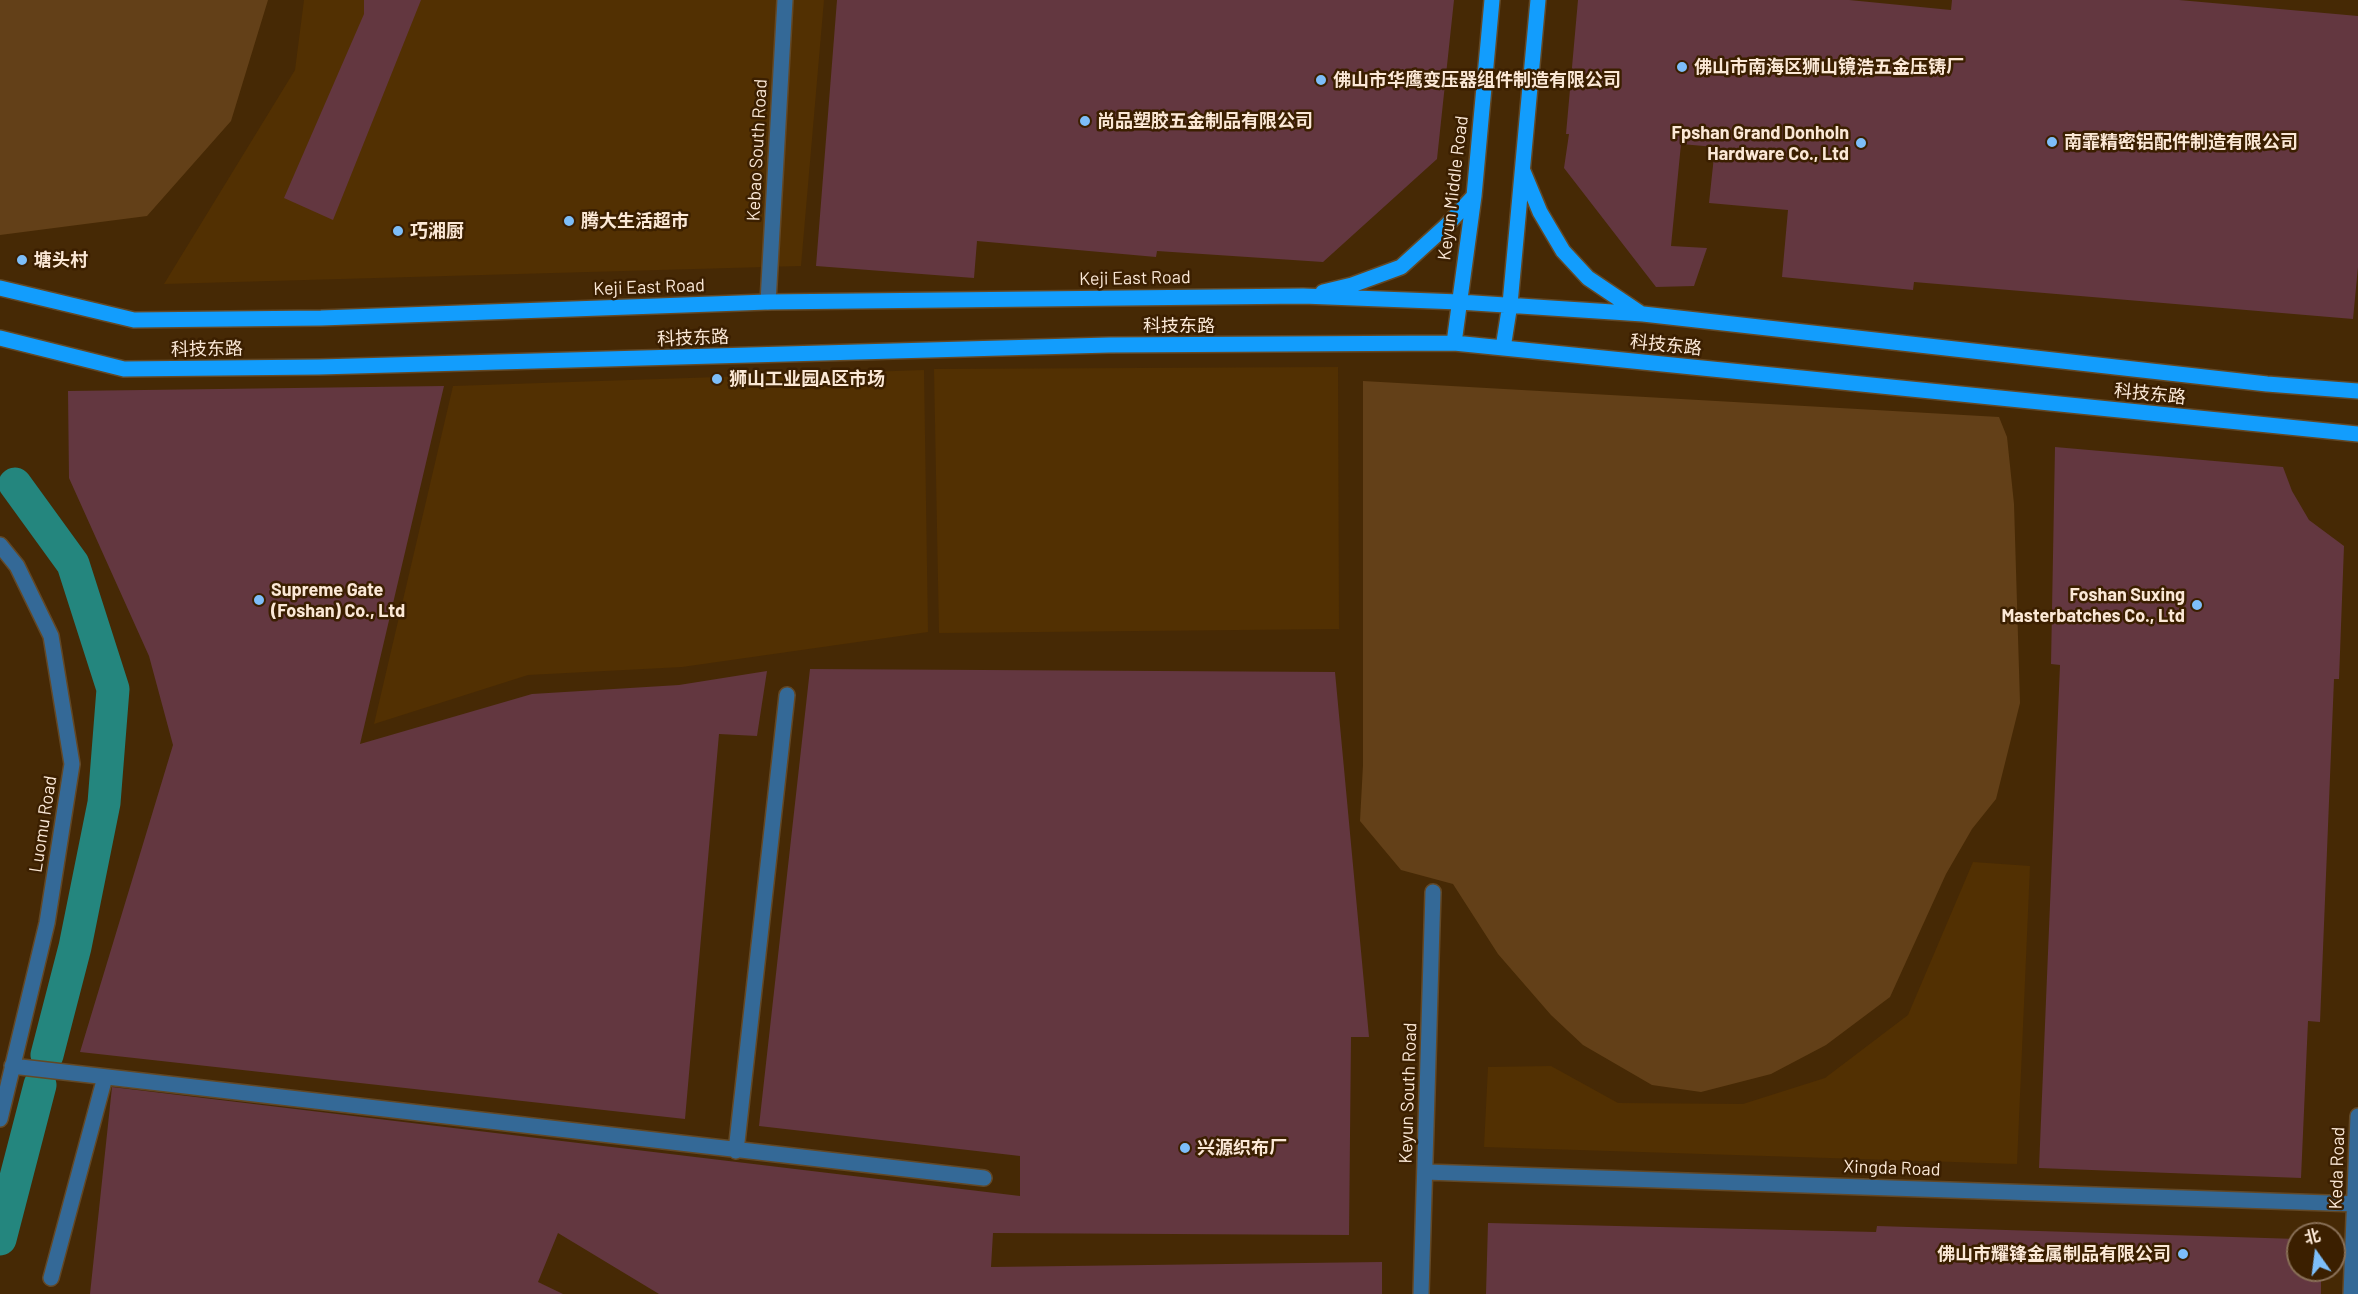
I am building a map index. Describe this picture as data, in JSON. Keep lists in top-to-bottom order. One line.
{"streets":{"main road":["Keyun Middle Road","Keji East Road","科技东路"],"street":["Kebao South Road","Luomu Road","Keyun South Road","Xingda Road","Keda Road"]},"crossings":[["Kebao South Road","Keji East Road"],["Keyun Middle Road","科技东路"],["Keyun South Road","Xingda Road"],["Xingda Road","Keda Road"]],"places":["佛山市南海区狮山镜浩五金压铸厂","佛山市华鹰变压器组件制造有限公司","尚品塑胶五金制品有限公司","南霏精密铝配件制造有限公司","Fpshan Grand Donholn Hardware Co., Ltd","腾大生活超市","巧湘厨","塘头村","狮山工业园A区市场","Supreme Gate (Foshan) Co., Ltd","Foshan Suxing Masterbatches Co., Ltd","兴源织布厂","佛山市耀锋金属制品有限公司"],"north":"top"}
